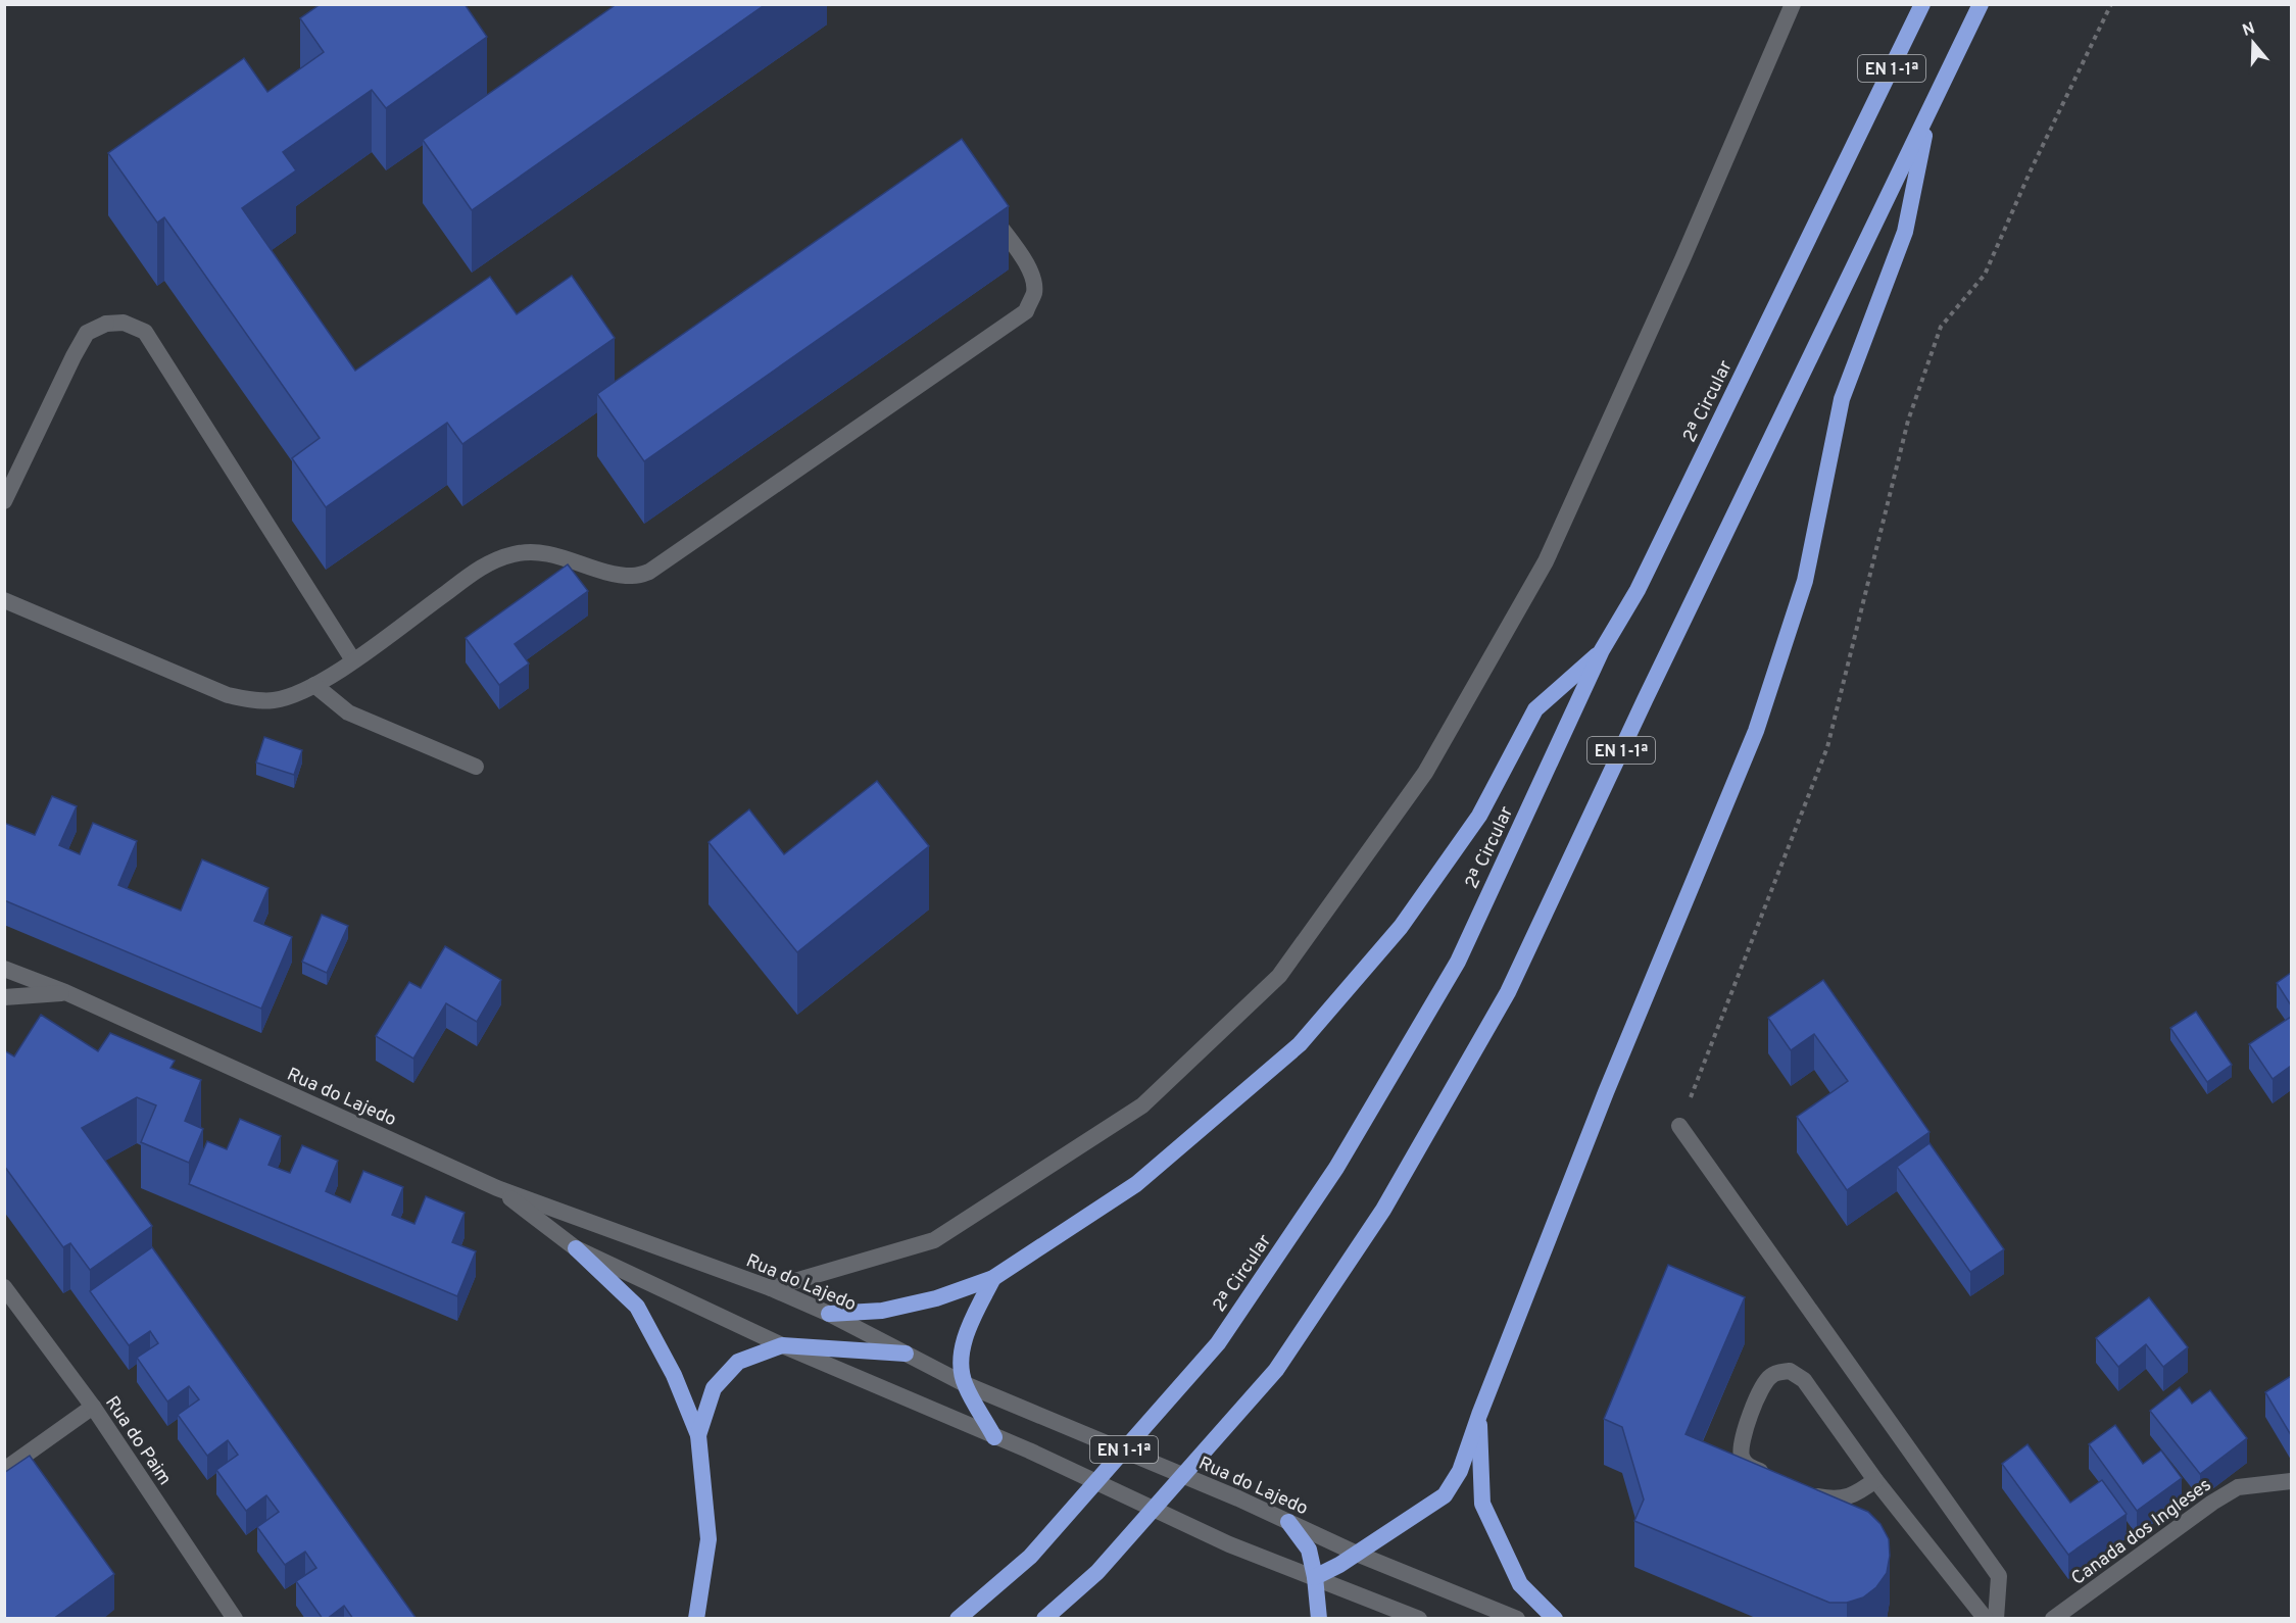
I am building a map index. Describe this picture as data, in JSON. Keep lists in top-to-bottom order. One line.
{"streets":{"highway":["EN 1-1ª","2ª Circular"],"street":["Rua do Lajedo","Rua do Paim","Canada dos Ingleses"]},"north":"top"}
